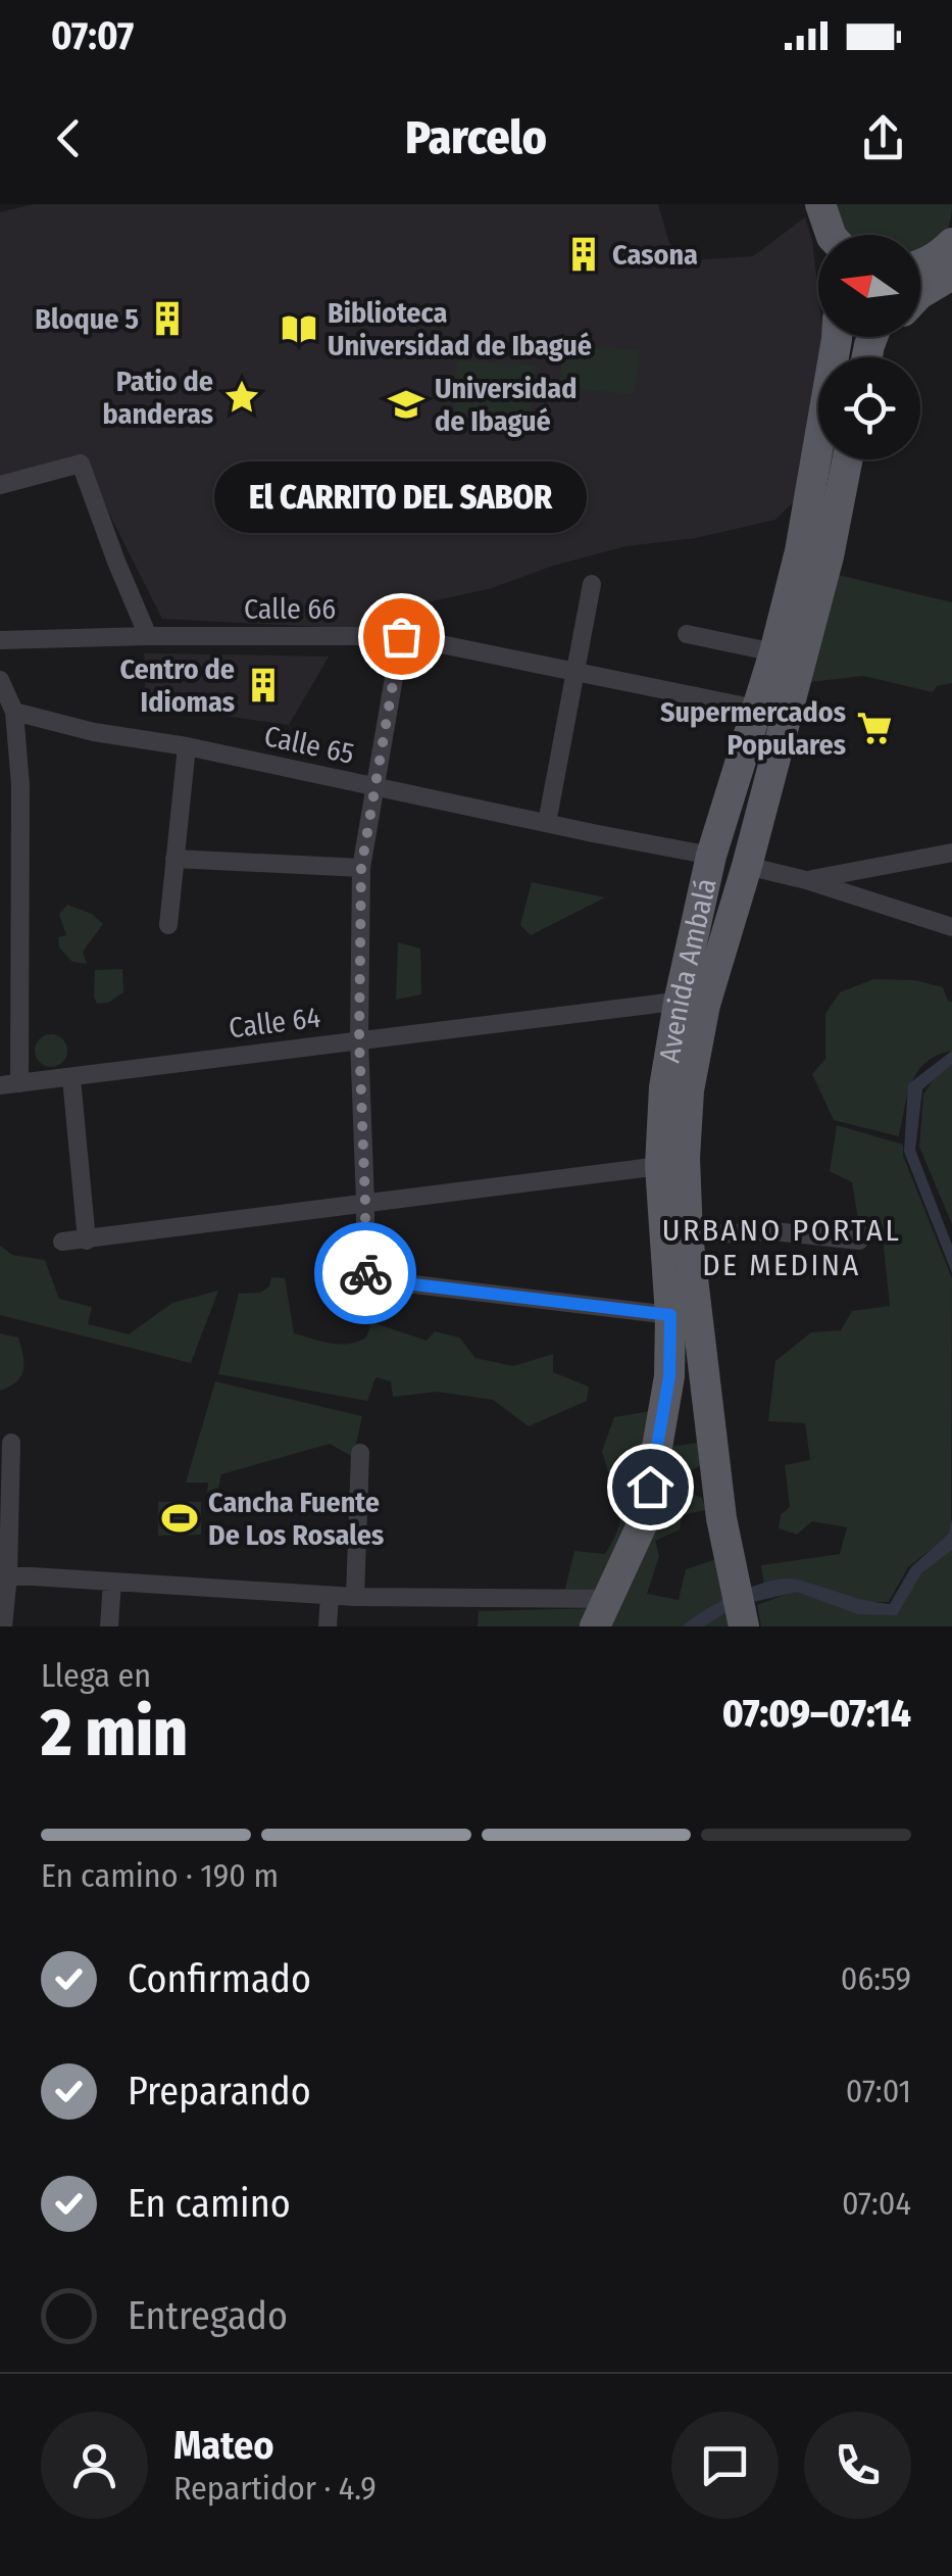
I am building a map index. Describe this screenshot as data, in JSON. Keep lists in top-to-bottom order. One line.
{"streets":{"main road":["Avenida Ambalá"],"street":["Calle 66","Calle 65","Calle 64"]},"crossings":[["Calle 66","Avenida Ambalá"],["Calle 65","Avenida Ambalá"],["Avenida Ambalá","Calle 64"]],"districts":["URBANO PORTAL DE MEDINA"],"places":{"building":["Casona","Bloque 5","Centro de Idiomas"],"library":["Biblioteca Universidad de Ibagué"],"place":["Patio de banderas"],"school or university":["Universidad de Ibagué"],"other":["El CARRITO DEL SABOR"],"supermarket":["Supermercados Populares"],"sports":["Cancha Fuente De Los Rosales"]},"north":"left","page":{"status":"07:07","header":"Parcelo","bubble":"El CARRITO DEL SABOR","heading":["2 min","Llega en","07:09–07:14"],"panel":["Mateo","Repartidor · 4.9"],"bar":"En camino · 190 m","list":[["Confirmado","06:59"],["Preparando","07:01"],["En camino","07:04"],"Entregado"]}}
